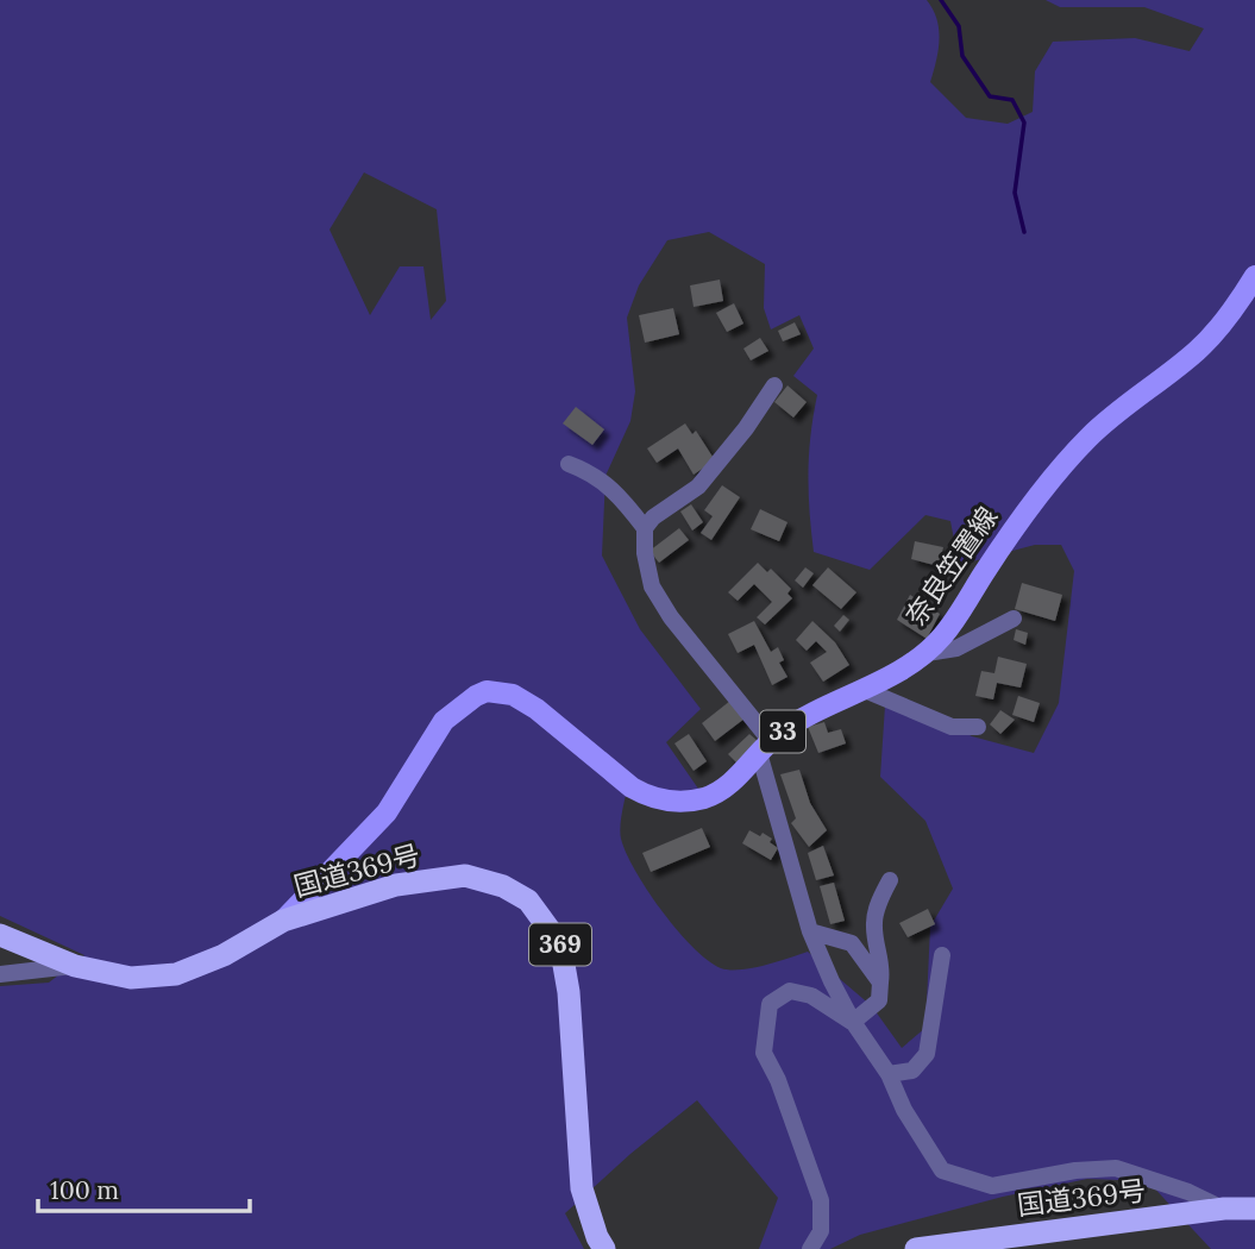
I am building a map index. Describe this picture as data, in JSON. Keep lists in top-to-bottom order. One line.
{"streets":{"highway":["国道369号","369"],"main road":["奈良笠置線","33"]},"crossings":[["奈良笠置線","国道369号"]],"scale_bar":"100 m"}
